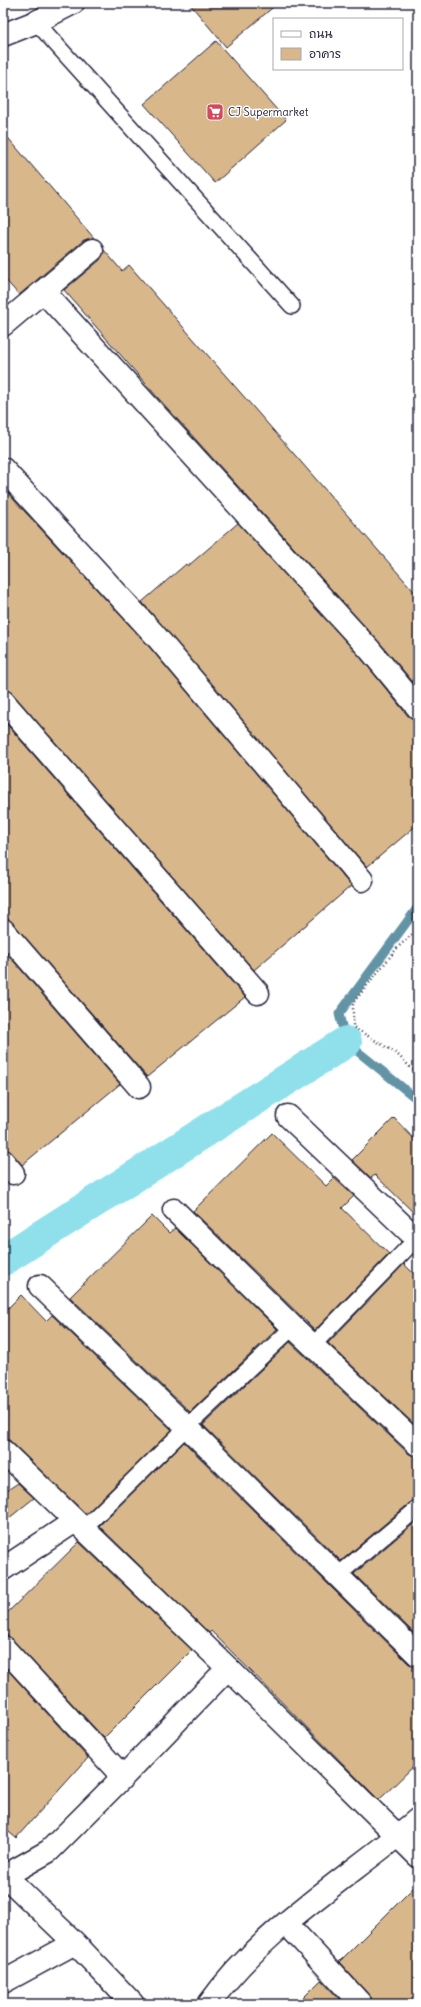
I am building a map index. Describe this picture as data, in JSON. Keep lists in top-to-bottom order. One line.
{"places":{"supermarket":["CJ Supermarket"]},"legend":["ถนน","อาคาร"]}
